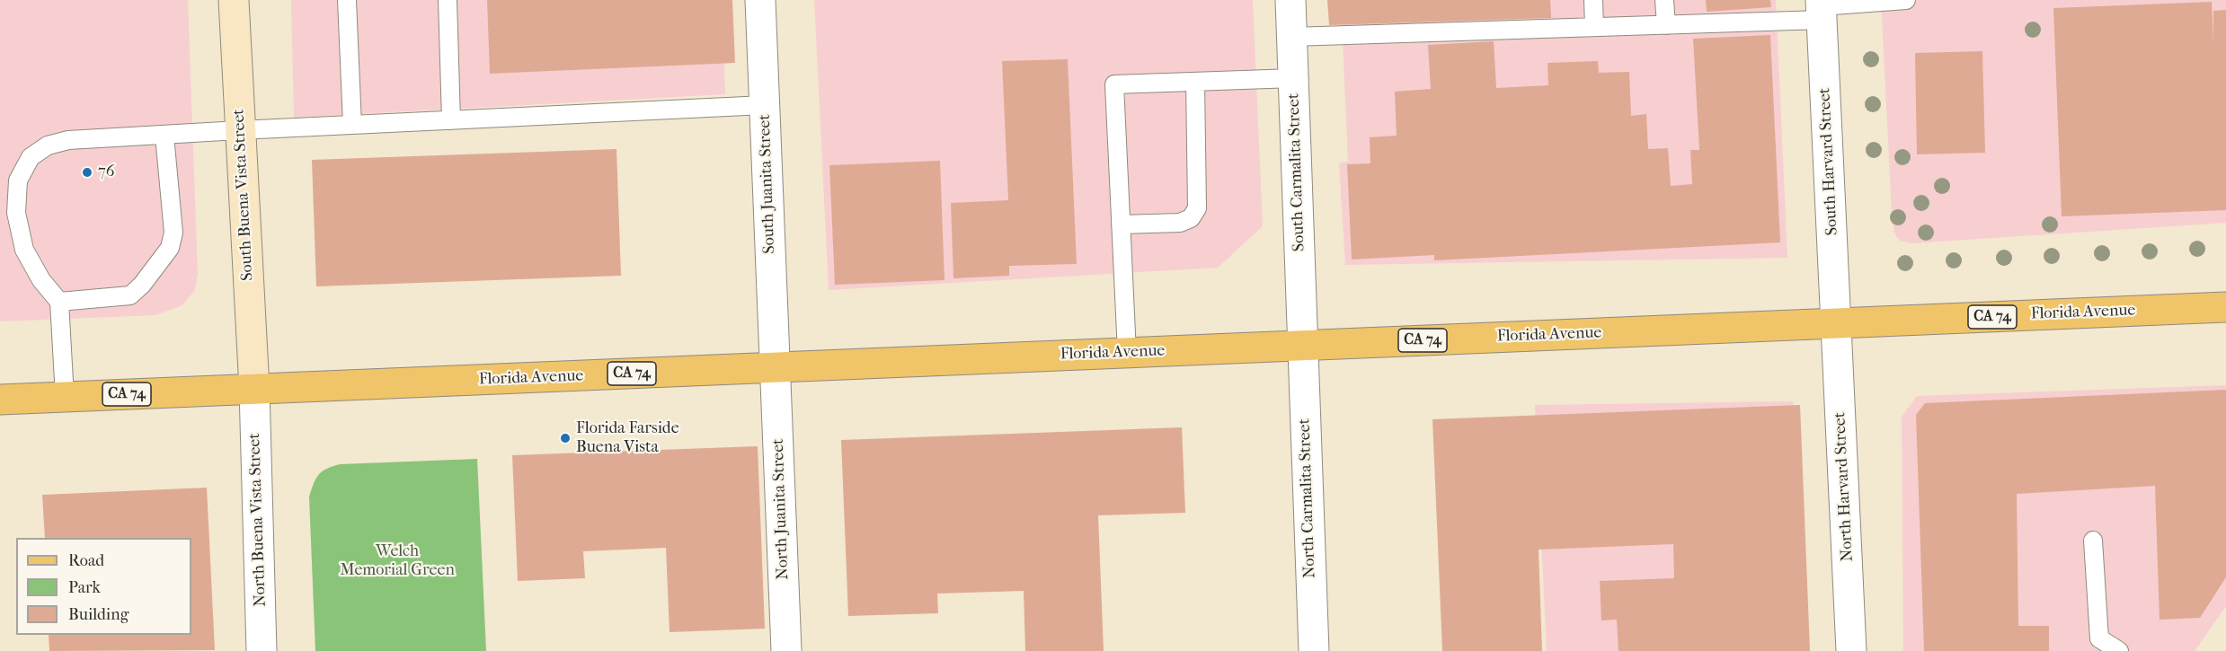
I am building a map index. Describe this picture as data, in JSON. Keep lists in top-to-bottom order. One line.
{"streets":{"main road":["Florida Avenue","CA 74"],"street":["South Harvard Street","South Carmalita Street","South Juanita Street","South Buena Vista Street","North Harvard Street","North Carmalita Street","North Juanita Street","North Buena Vista Street"]},"crossings":[["South Harvard Street","Florida Avenue"],["South Harvard Street","North Harvard Street"],["South Carmalita Street","Florida Avenue"],["South Carmalita Street","North Carmalita Street"],["South Juanita Street","Florida Avenue"],["South Juanita Street","North Juanita Street"],["South Buena Vista Street","Florida Avenue"],["South Buena Vista Street","North Buena Vista Street"],["Florida Avenue","North Harvard Street"],["Florida Avenue","North Carmalita Street"],["Florida Avenue","North Juanita Street"],["Florida Avenue","North Buena Vista Street"]],"parks":["Welch Memorial Green"],"places":["76","Florida Farside Buena Vista"],"legend":["Road","Park","Building"]}
